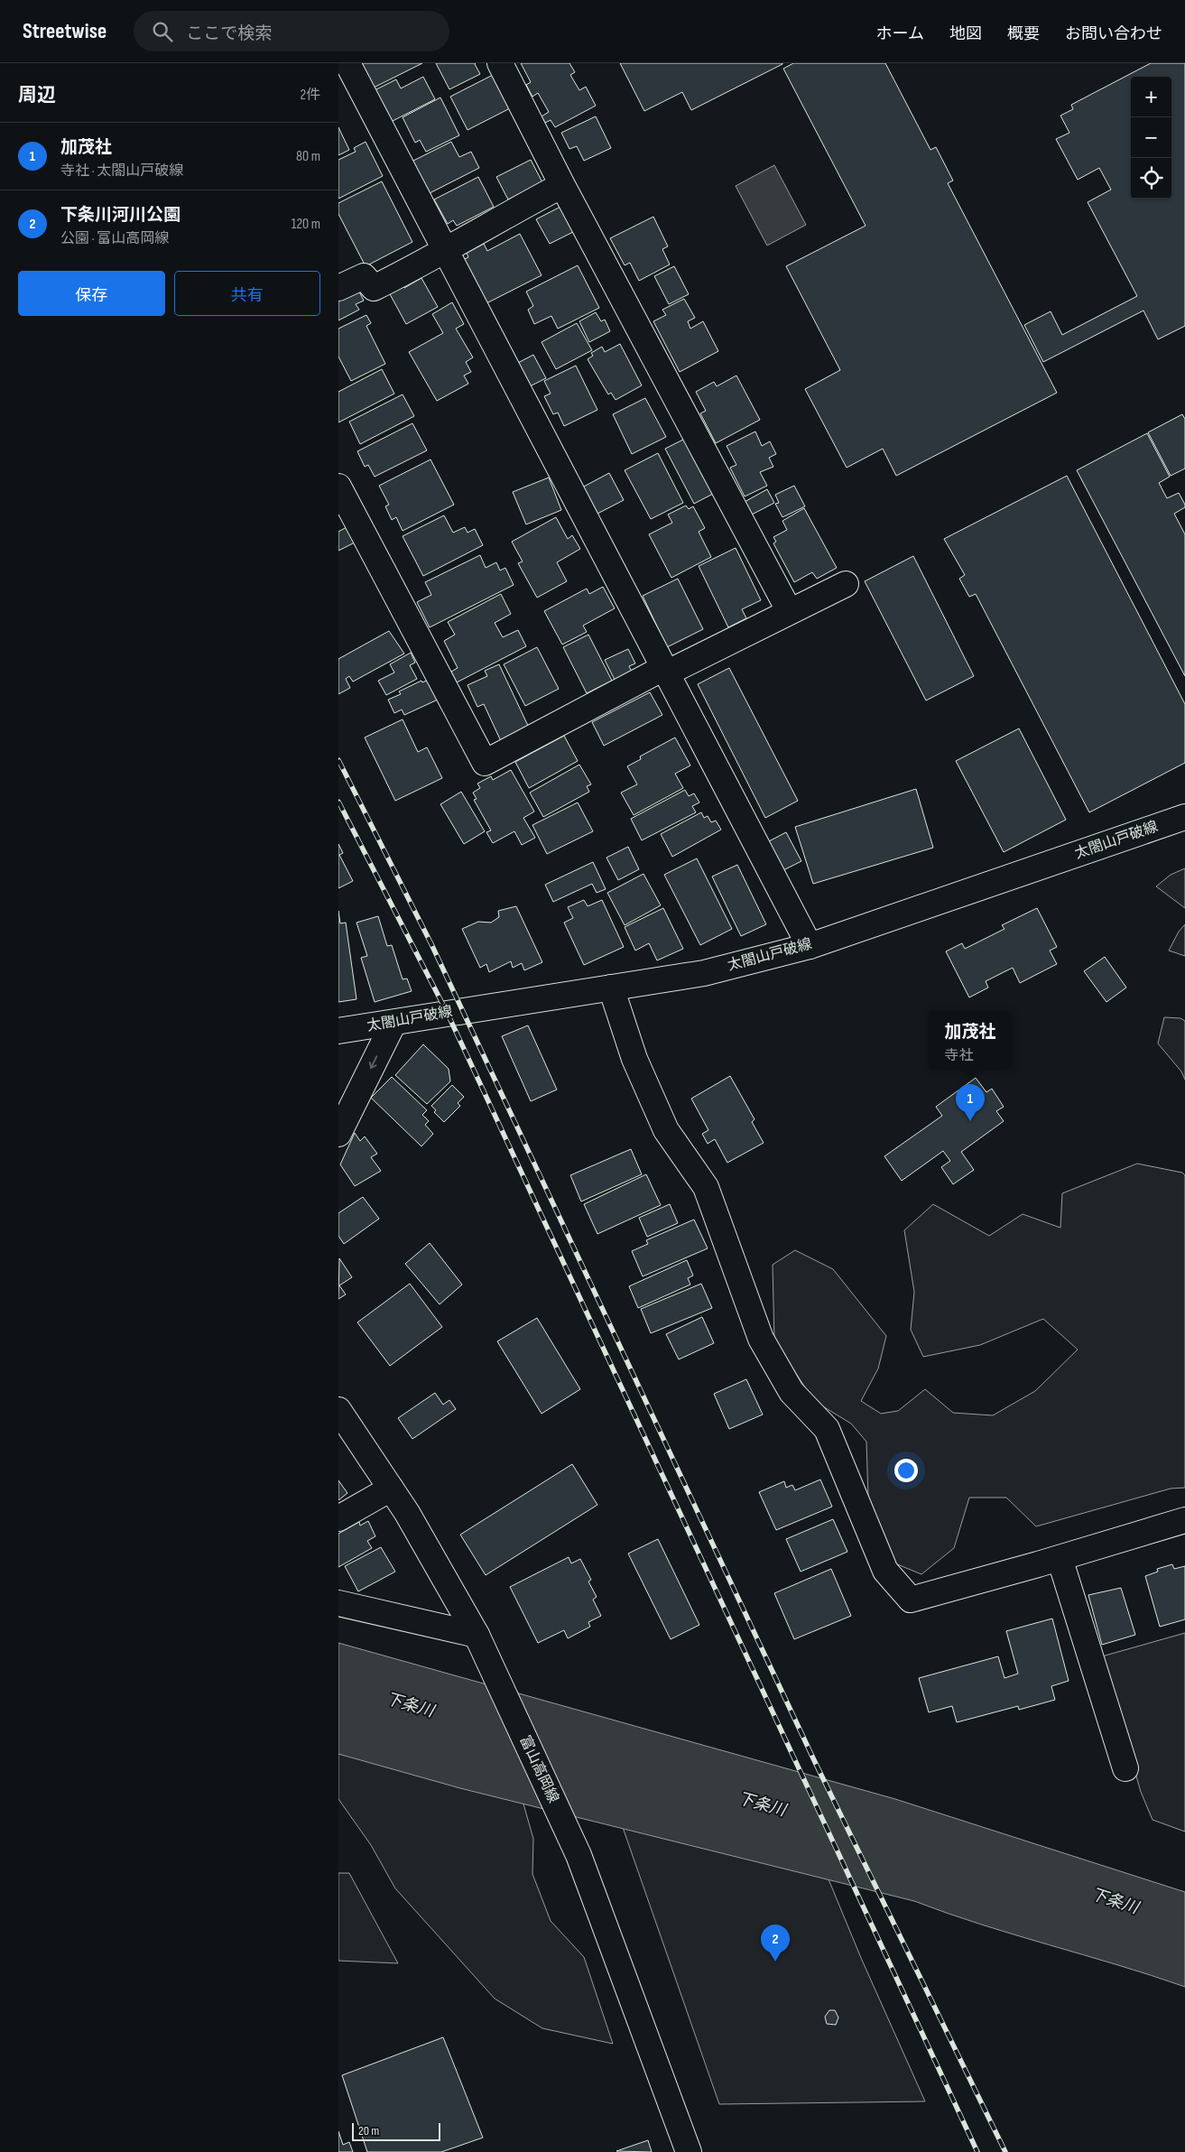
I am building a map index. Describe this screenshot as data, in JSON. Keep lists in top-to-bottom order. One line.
{"streets":{"street":["太閤山戸破線","富山高岡線"]},"water":["下条川"],"scale_bar":"20 m","page":{"header":"Streetwise","search":"ここで検索","nav":["ホーム","地図","概要","お問い合わせ"],"heading":["周辺","2件"],"map_buttons":["+","−"],"list":[{"mark":"1","name":"加茂社","note":"寺社 · 太閤山戸破線","value":"80 m"},{"mark":"2","name":"下条川河川公園","note":"公園 · 富山高岡線","value":"120 m"}],"buttons":["保存","共有"],"popup":["加茂社","寺社"],"pins":["1","2"],"scale":"20 m"}}
